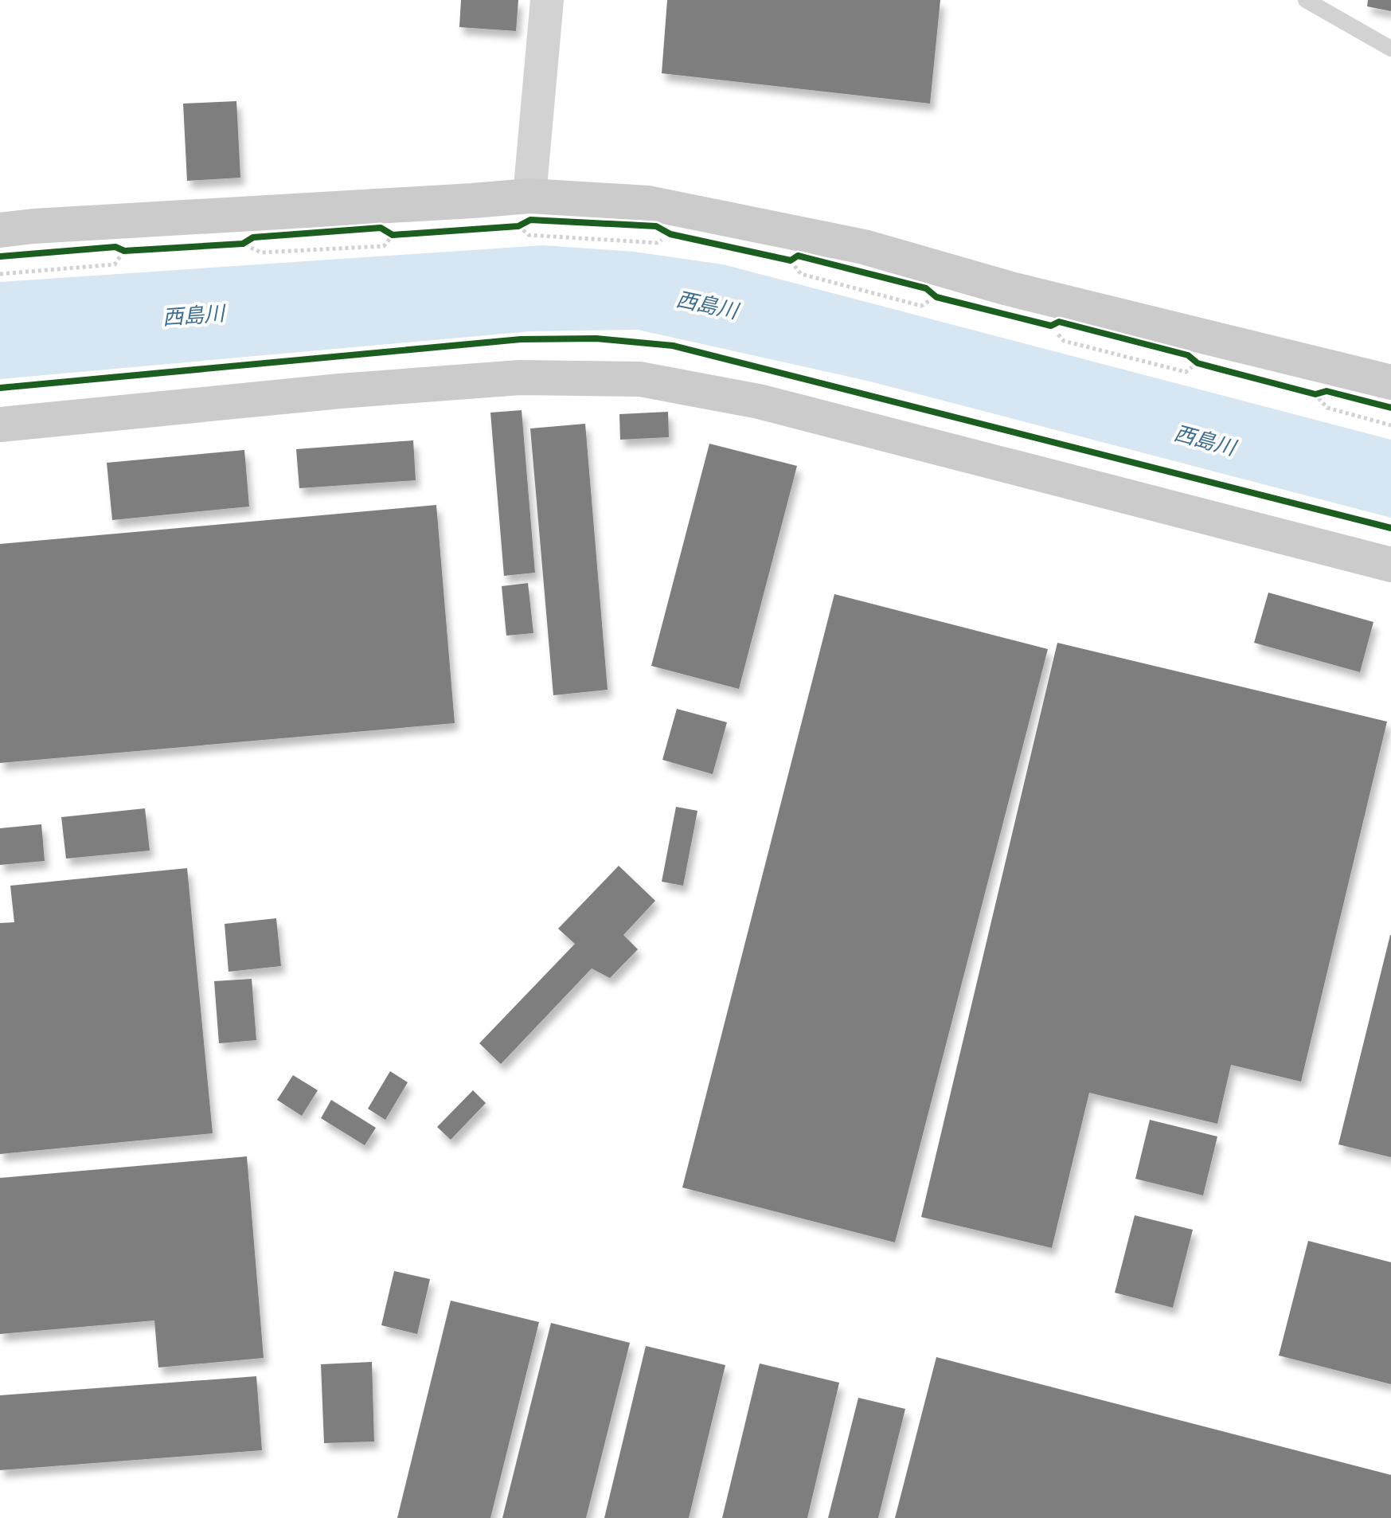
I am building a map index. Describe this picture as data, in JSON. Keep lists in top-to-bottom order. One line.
{"water":["西島川"]}
